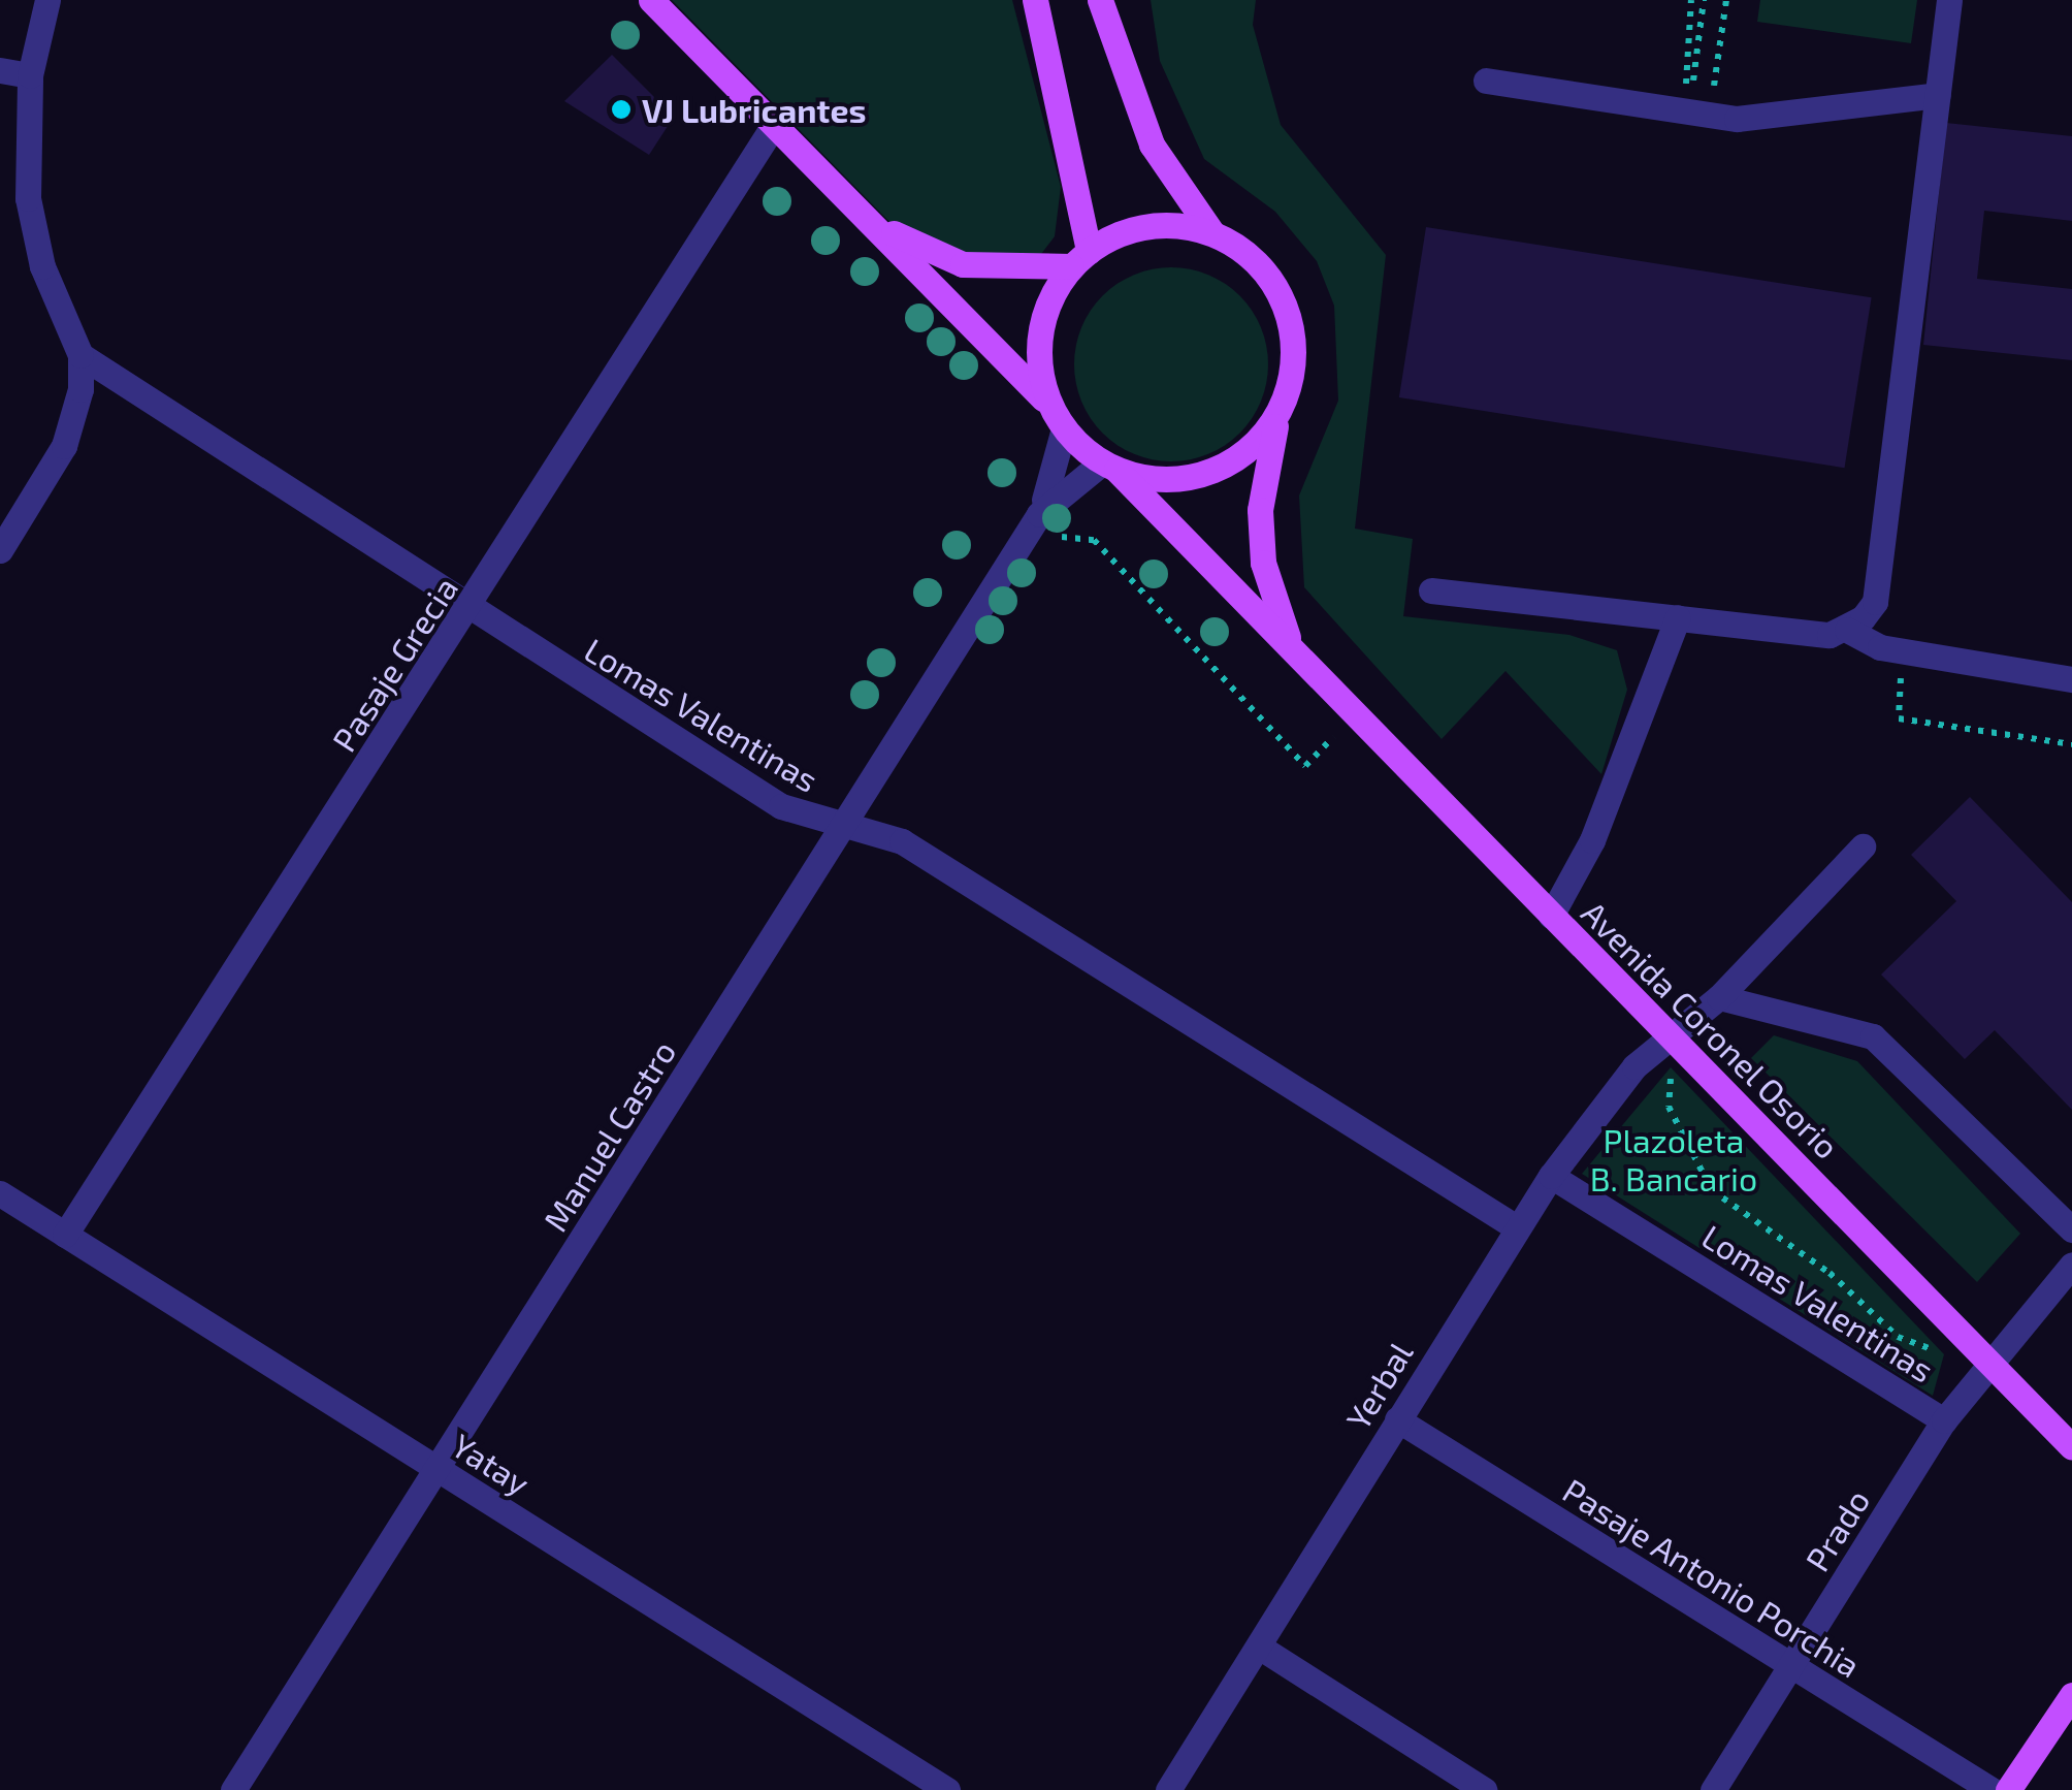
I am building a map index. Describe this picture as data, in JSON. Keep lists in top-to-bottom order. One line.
{"streets":{"main road":["Avenida Coronel Osorio"],"street":["Pasaje Grecia","Lomas Valentinas","Manuel Castro","Yerbal","Yatay","Prado","Pasaje Antonio Porchia"]},"crossings":[["Pasaje Grecia","Lomas Valentinas"],["Pasaje Grecia","Yatay"],["Lomas Valentinas","Manuel Castro"],["Lomas Valentinas","Yerbal"],["Lomas Valentinas","Prado"],["Avenida Coronel Osorio","Manuel Castro"],["Avenida Coronel Osorio","Yerbal"],["Avenida Coronel Osorio","Prado"],["Manuel Castro","Yatay"],["Yerbal","Pasaje Antonio Porchia"],["Prado","Pasaje Antonio Porchia"]],"parks":["Plazoleta B. Bancario"],"places":["VJ Lubricantes"]}
